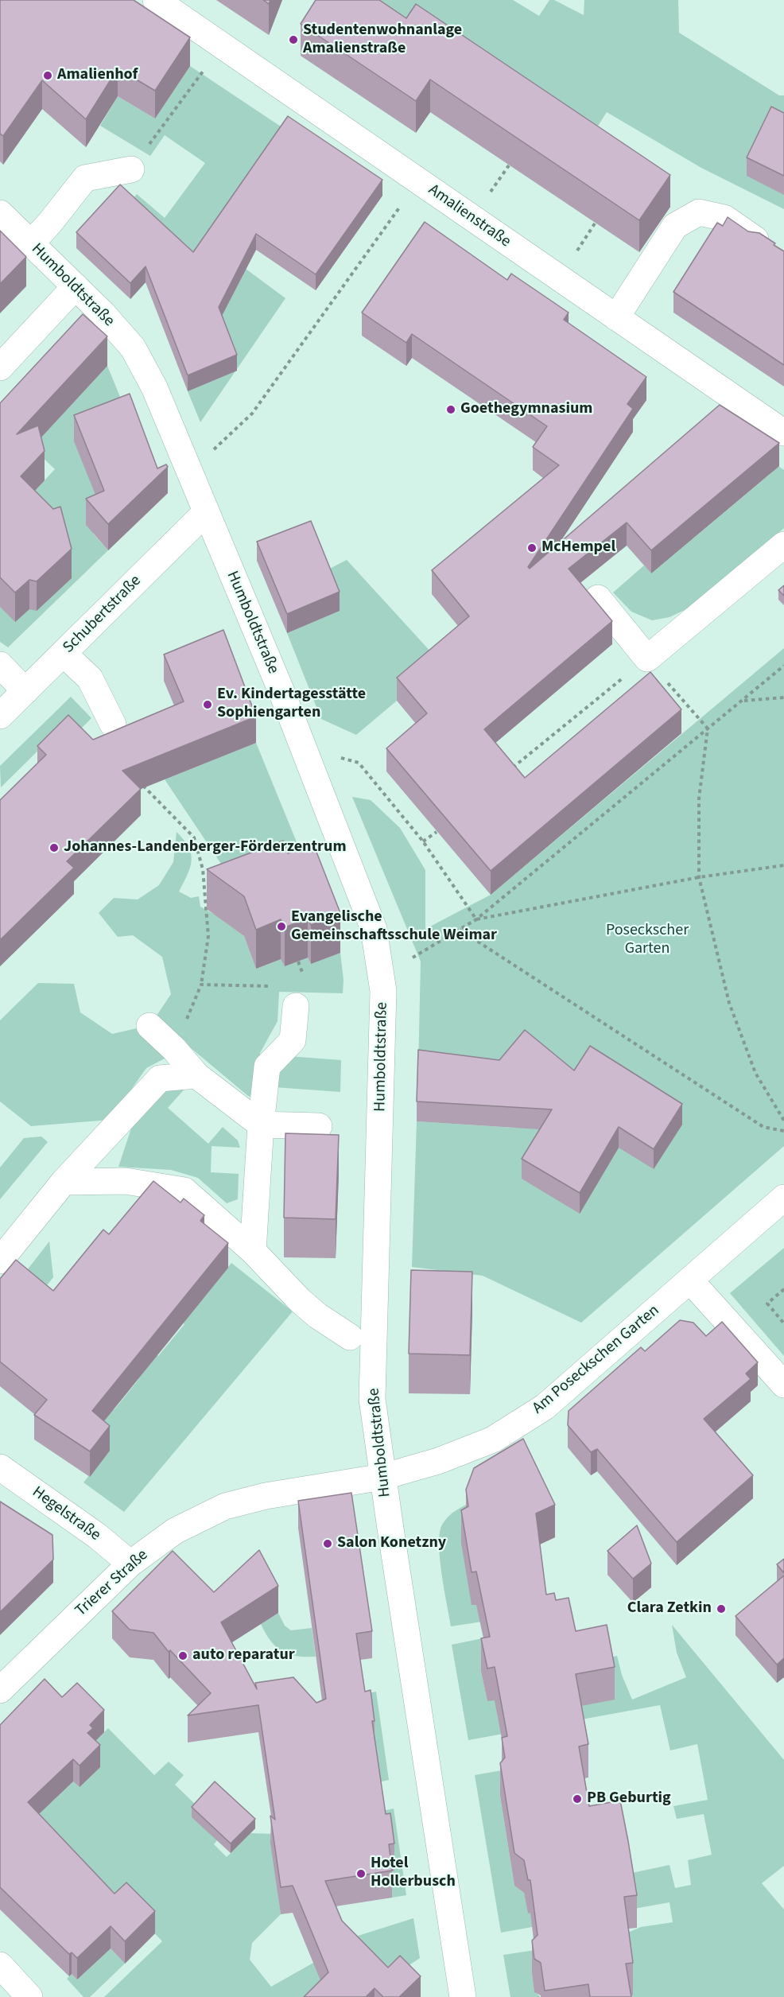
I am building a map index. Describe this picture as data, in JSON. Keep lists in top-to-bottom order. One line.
{"streets":{"street":["Amalienstraße","Humboldtstraße","Schubertstraße","Am Poseckschen Garten","Hegelstraße","Trierer Straße"]},"crossings":[["Humboldtstraße","Schubertstraße"],["Humboldtstraße","Am Poseckschen Garten"],["Humboldtstraße","Trierer Straße"],["Am Poseckschen Garten","Trierer Straße"],["Hegelstraße","Trierer Straße"]],"parks":["Poseckscher Garten"],"places":["Studentenwohnanlage Amalienstraße","Amalienhof","Goethegymnasium","McHempel","Ev. Kindertagesstätte Sophiengarten","Johannes-Landenberger-Förderzentrum","Evangelische Gemeinschaftsschule Weimar","Salon Konetzny","Clara Zetkin","auto reparatur","PB Geburtig","Hotel Hollerbusch"]}
